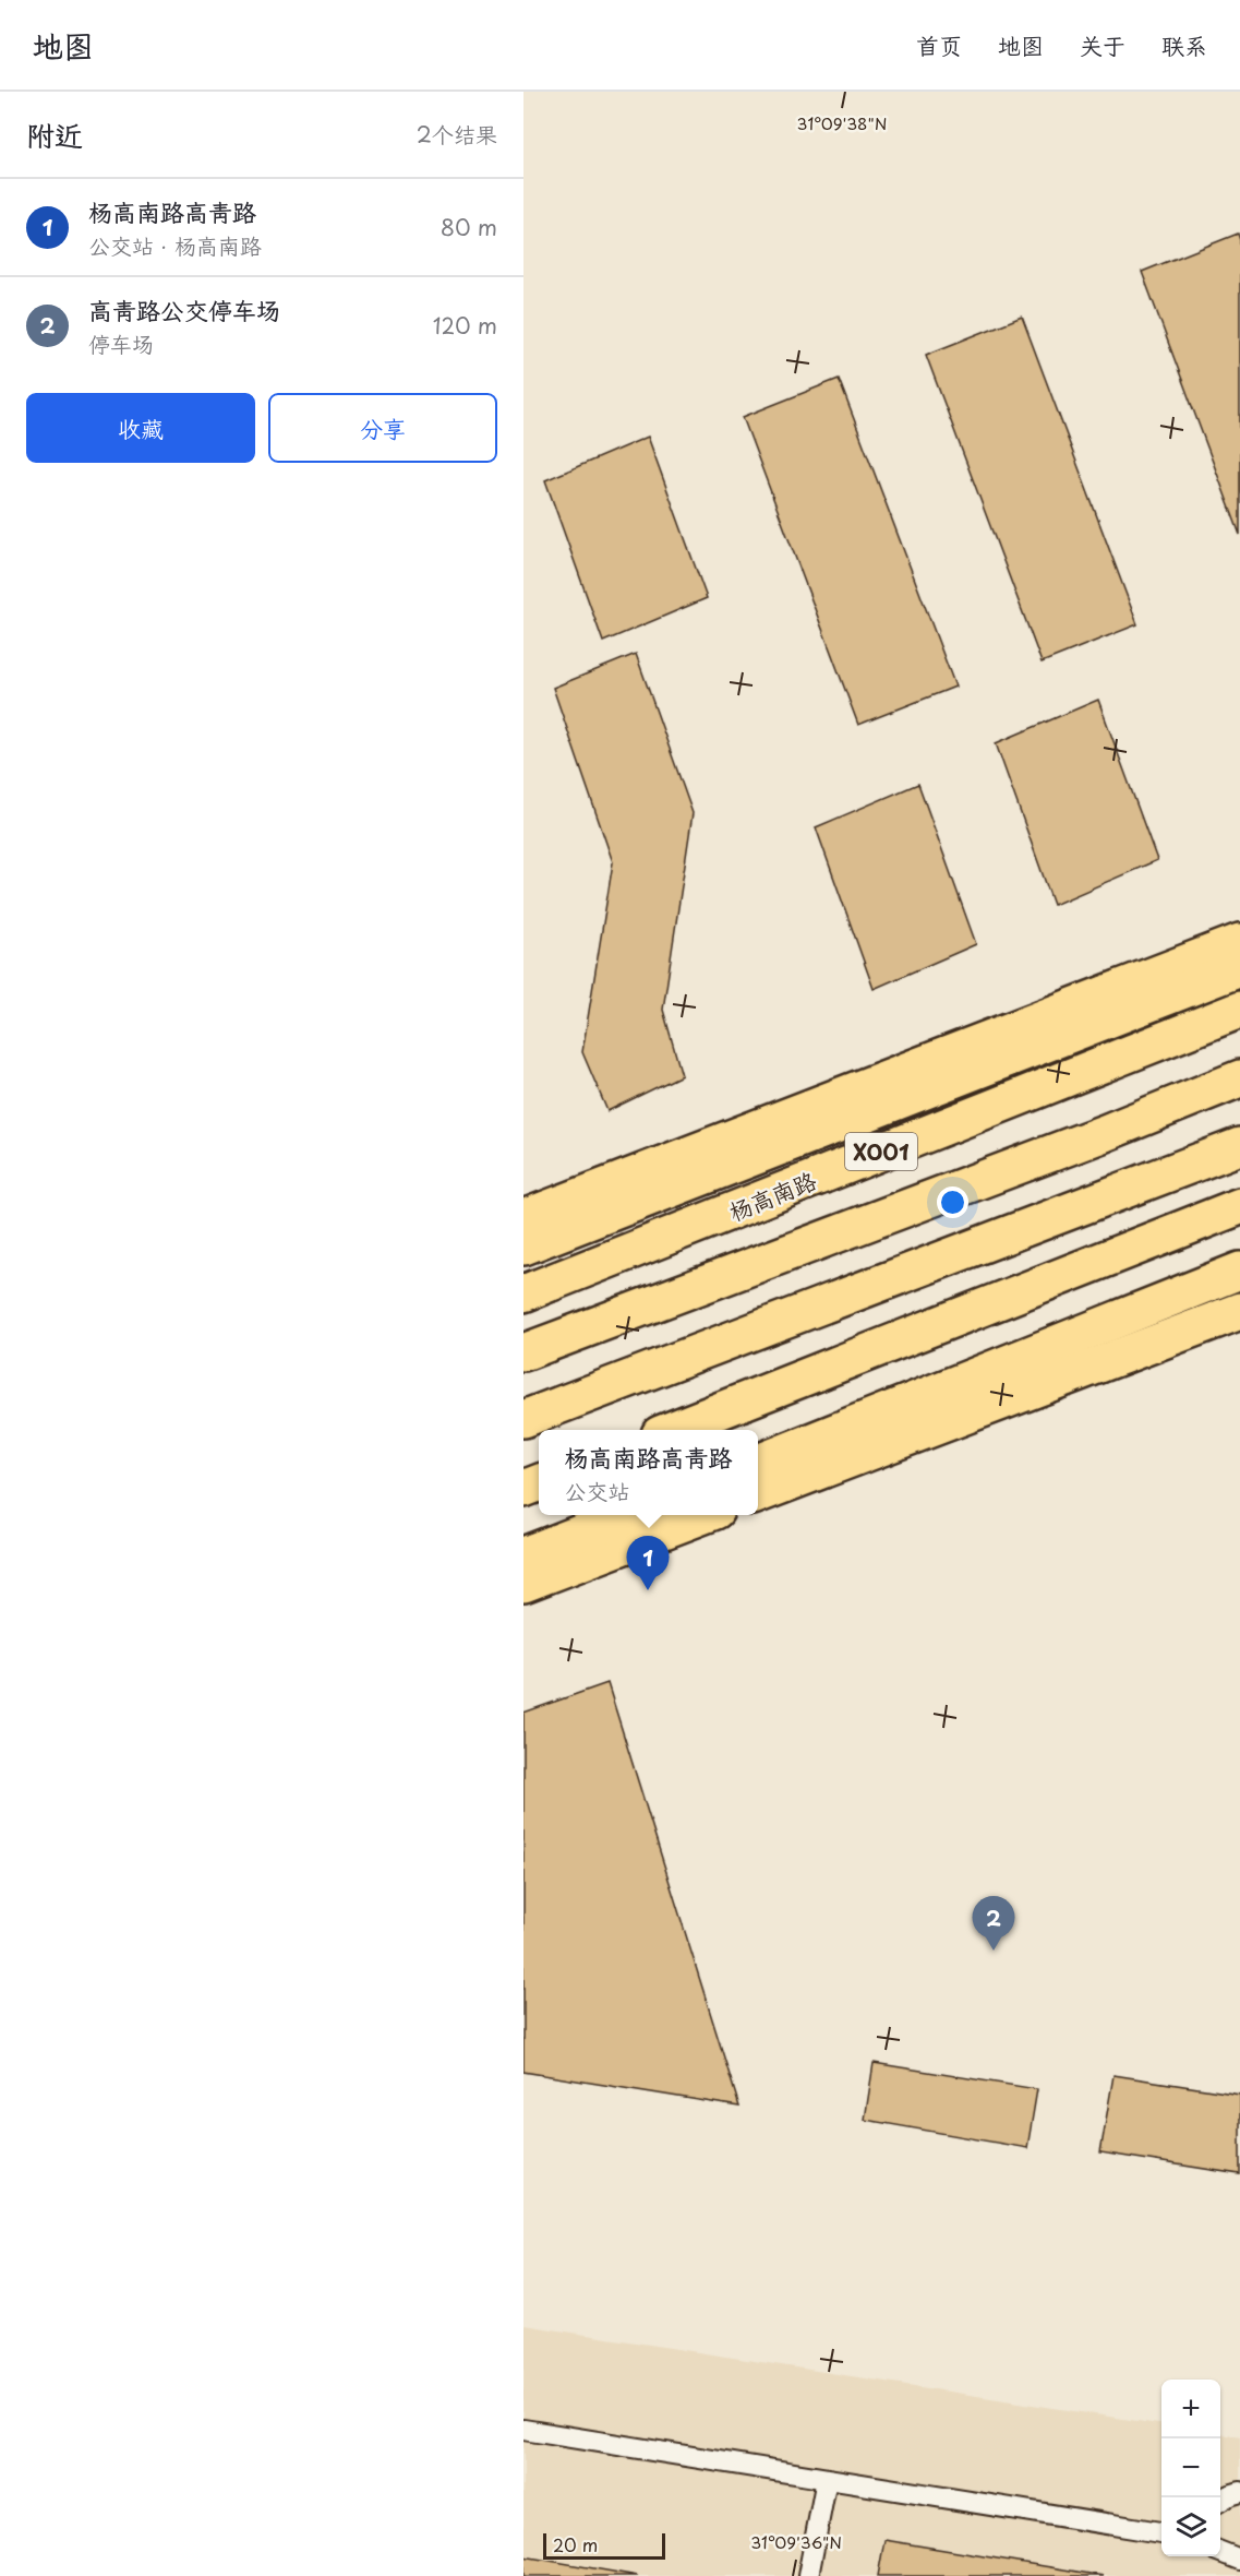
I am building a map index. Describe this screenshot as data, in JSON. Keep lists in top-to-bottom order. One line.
{"streets":{"main road":["X001","杨高南路"]},"scale_bar":"20 m","page":{"header":"地图","nav":["首页","地图","关于","联系"],"heading":["附近","2个结果"],"list":[{"mark":"1","name":"杨高南路高青路","note":"公交站 · 杨高南路","value":"80 m"},{"mark":"2","name":"高青路公交停车场","note":"停车场","value":"120 m"}],"buttons":["收藏","分享"],"popup":["杨高南路高青路","公交站"],"pins":["1","2"],"map_buttons":["+","−"],"scale":"20 m"},"coordinates":["31°09'38\"N","31°09'36\"N"]}
